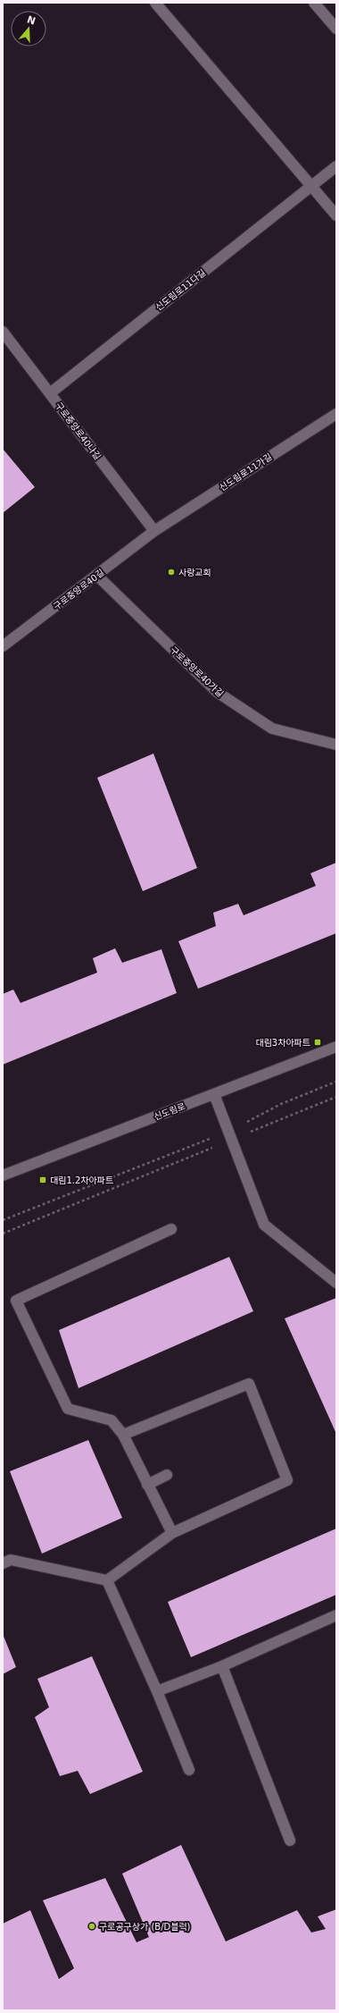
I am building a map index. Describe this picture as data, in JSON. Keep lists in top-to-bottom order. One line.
{"streets":{"street":["신도림로11다길","구로중앙로40나길","신도림로11가길","구로중앙로40길","구로중앙로40가길","신도림로"]},"crossings":[["신도림로11다길","구로중앙로40나길"],["구로중앙로40나길","신도림로11가길"],["구로중앙로40나길","구로중앙로40길"],["신도림로11가길","구로중앙로40길"],["구로중앙로40길","구로중앙로40가길"]],"places":{"other":["사랑교회","구로공구상가 (B/D블럭)"],"transit":["대림3차아파트","대림1.2차아파트"]},"north":"top"}
